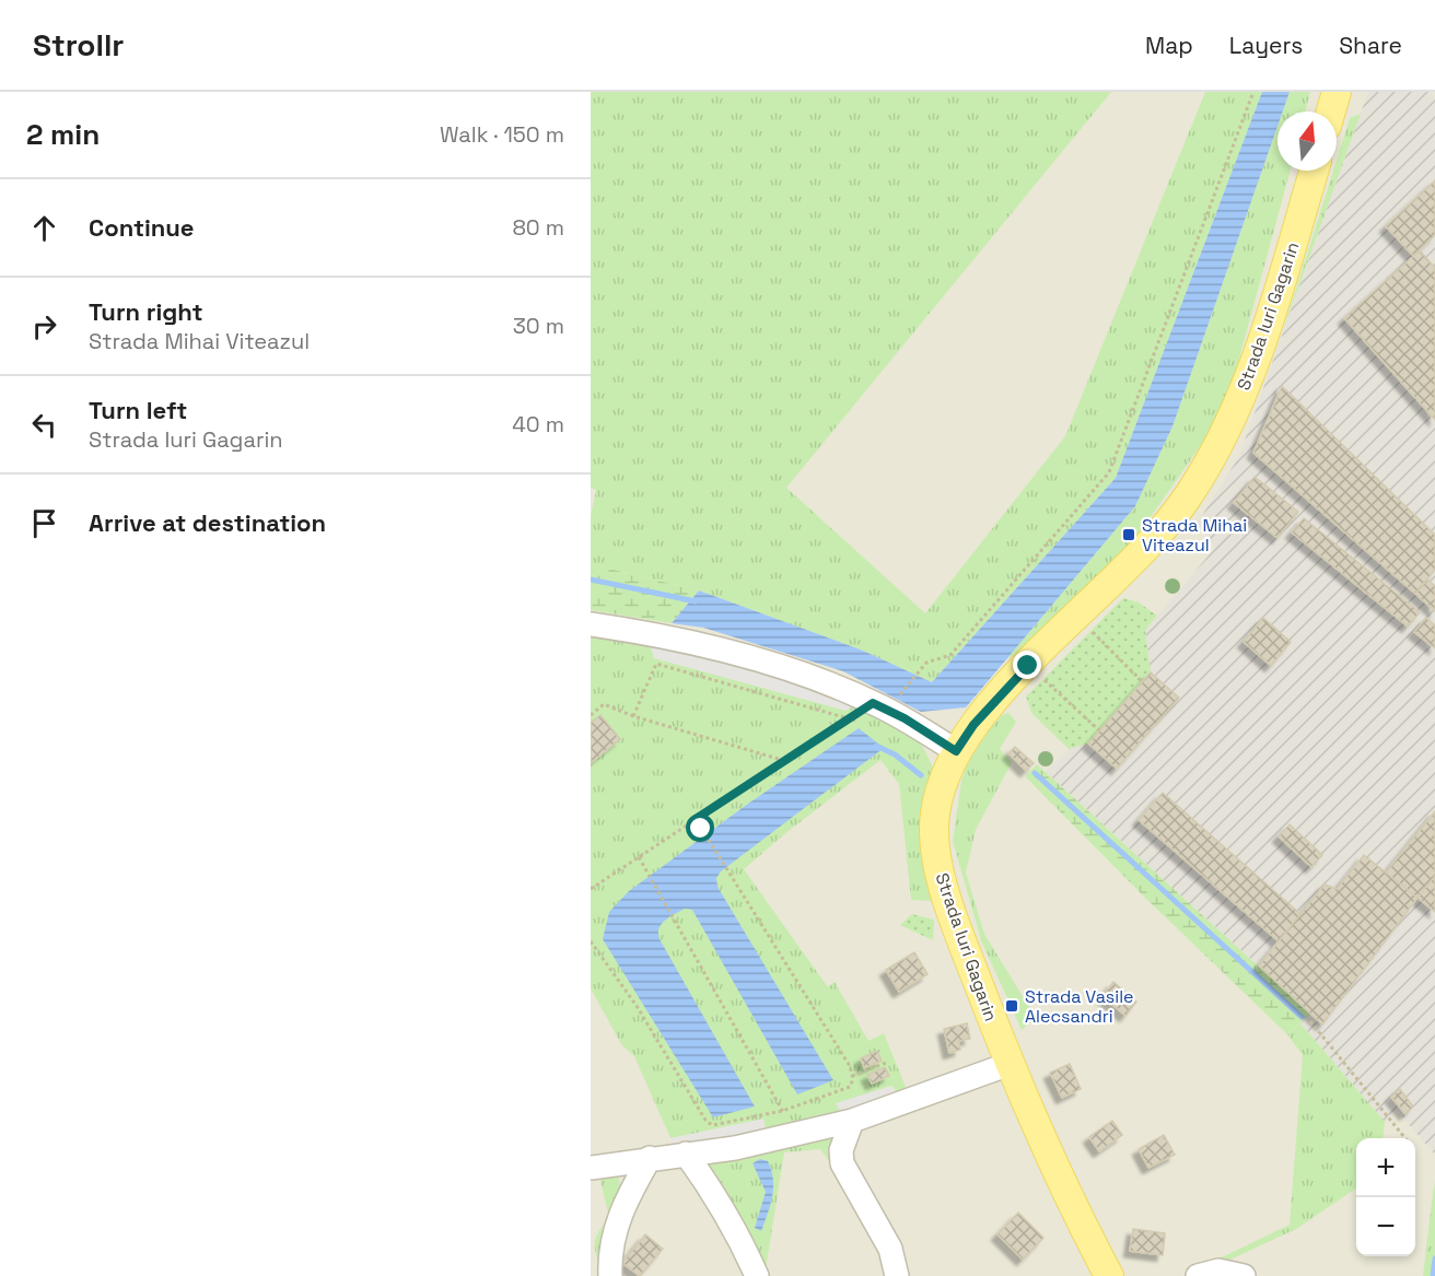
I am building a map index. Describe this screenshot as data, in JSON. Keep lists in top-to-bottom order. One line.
{"streets":{"main road":["Strada Iuri Gagarin"]},"places":{"transit":["Strada Mihai Viteazul","Strada Vasile Alecsandri"]},"north":"top","page":{"header":"Strollr","nav":["Map","Layers","Share"],"heading":["2 min","Walk · 150 m"],"list":[["Continue","80 m"],["Turn right","Strada Mihai Viteazul","30 m"],["Turn left","Strada Iuri Gagarin","40 m"],"Arrive at destination"],"map_buttons":["+","−"]}}
